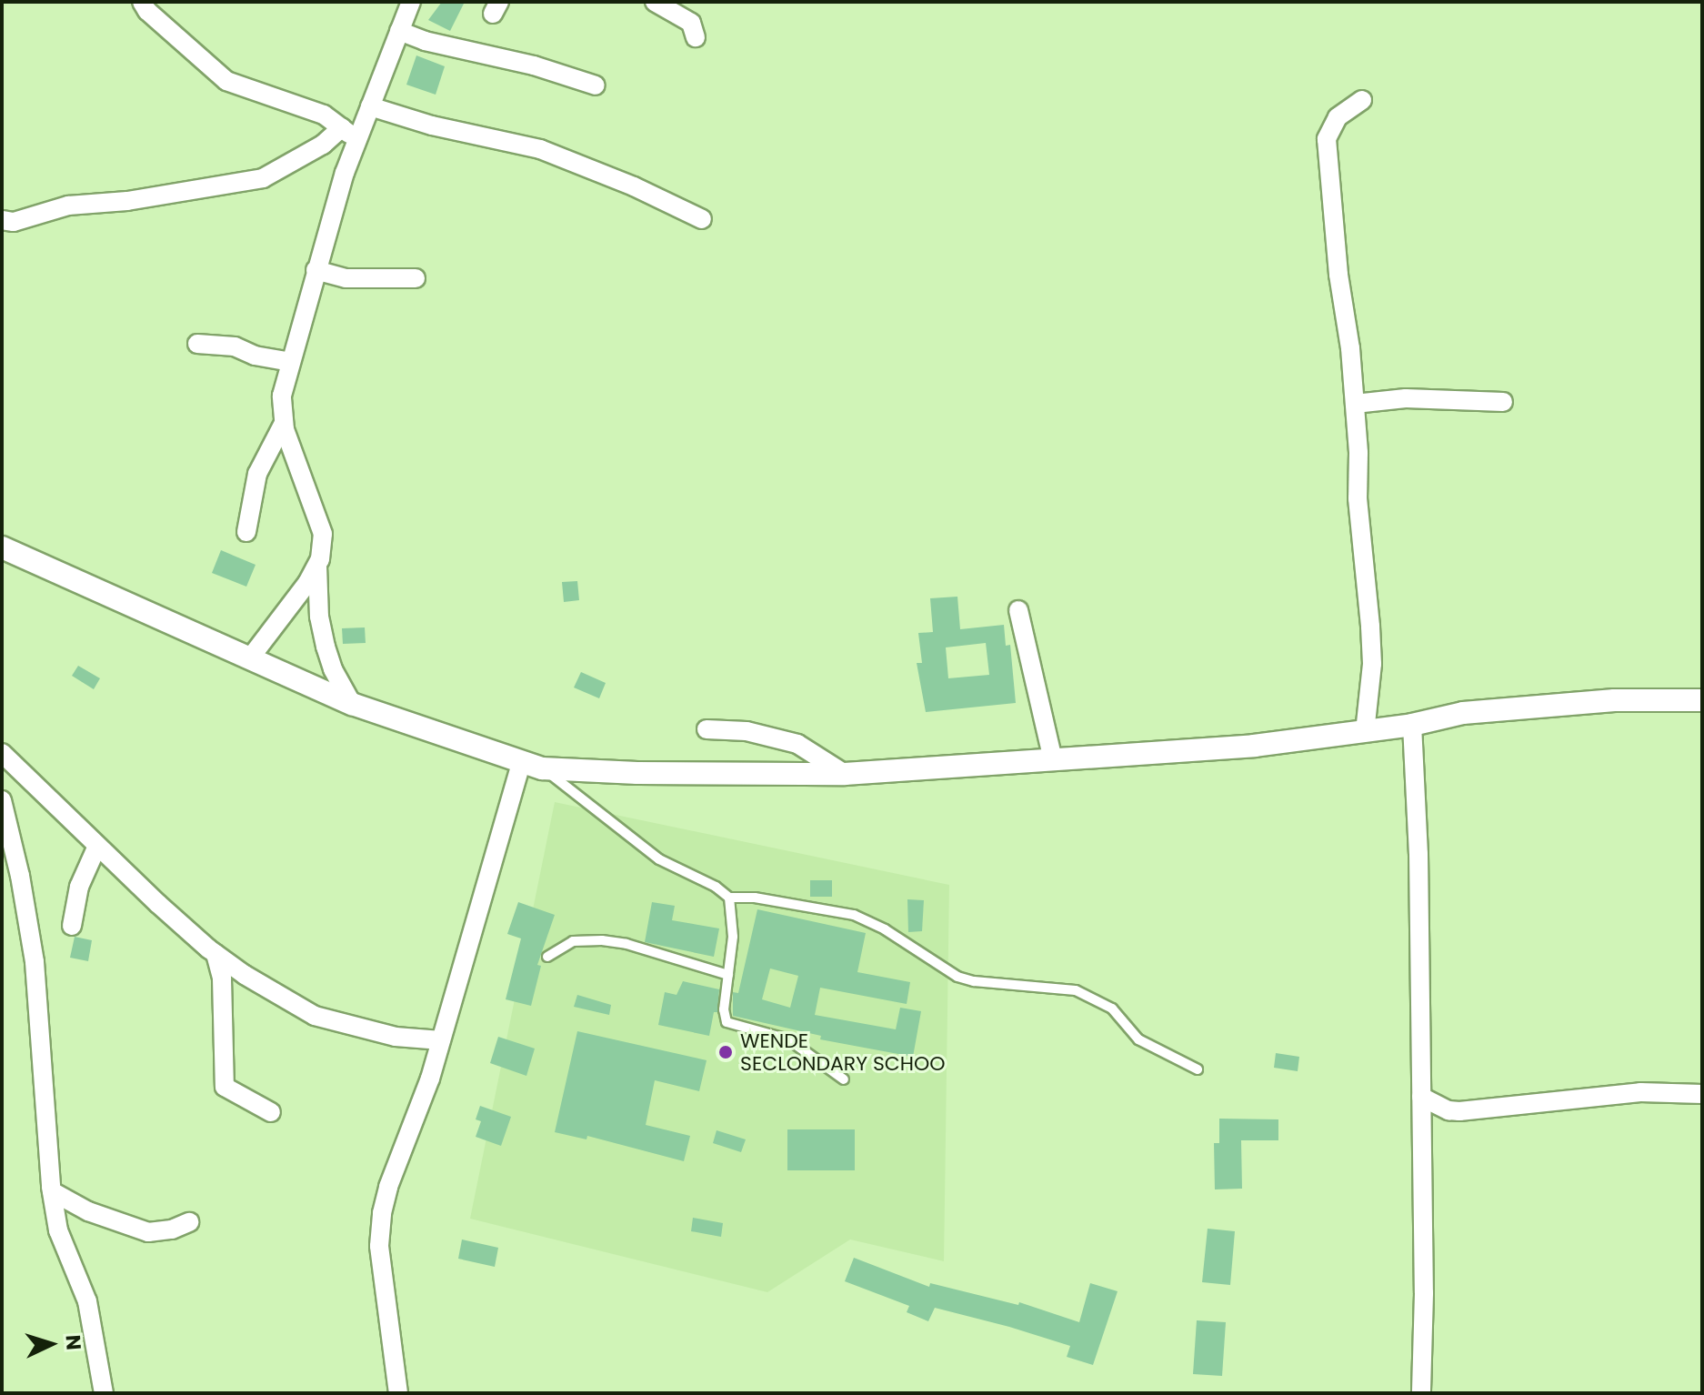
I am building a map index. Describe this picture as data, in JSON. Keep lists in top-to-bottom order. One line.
{"places":["WENDE SECLONDARY SCHOO"],"north":"right"}
